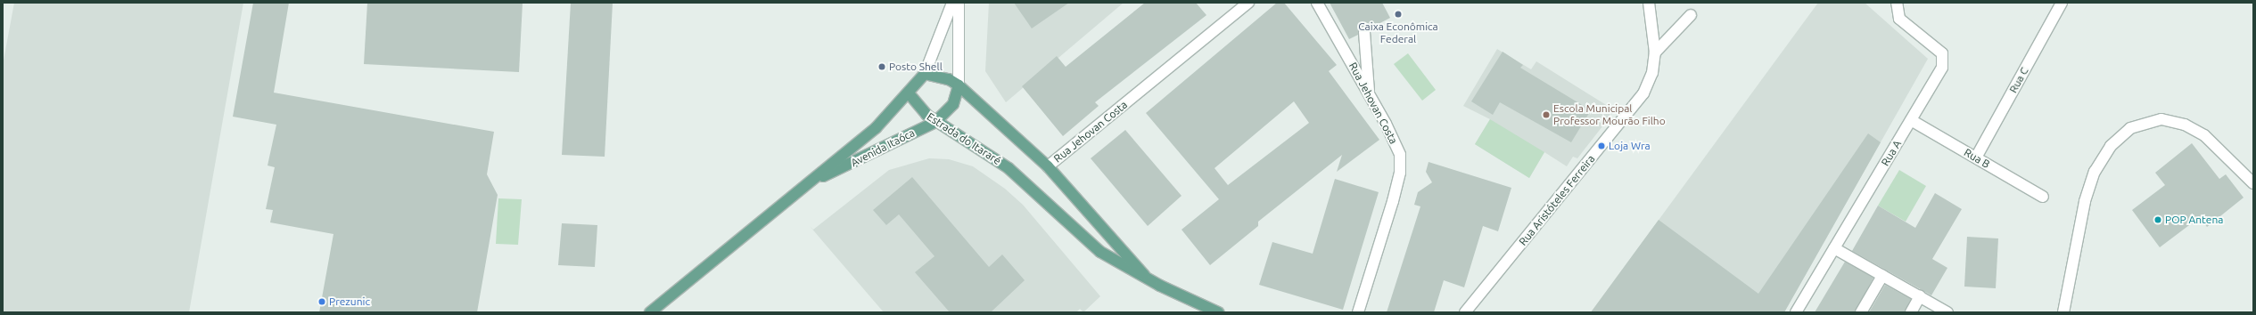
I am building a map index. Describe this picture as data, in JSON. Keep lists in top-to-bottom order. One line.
{"streets":{"main road":["Estrada do Itararé","Avenida Itaóca"],"street":["Rua C","Rua Jehovan Costa","Rua A","Rua B","Rua Aristóteles Ferreira"]},"crossings":[["Rua C","Rua B"],["Rua Jehovan Costa","Estrada do Itararé"],["Estrada do Itararé","Avenida Itaóca"],["Rua A","Rua B"]],"places":["Caixa Econômica Federal","Posto Shell","Escola Municipal Professor Mourão Filho","Loja Wra","POP Antena","Prezunic"]}
